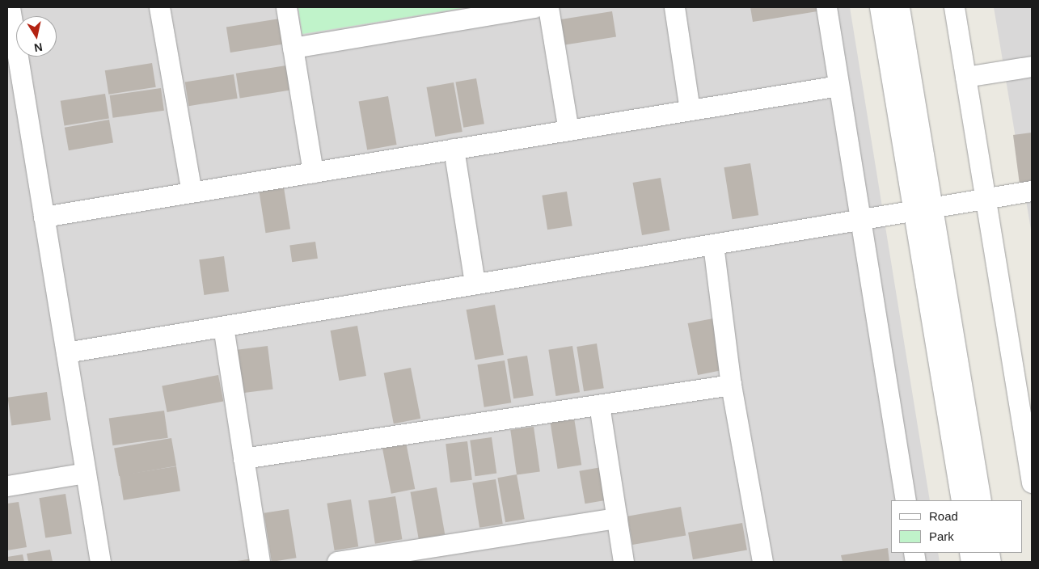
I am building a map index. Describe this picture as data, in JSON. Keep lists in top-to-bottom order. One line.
{"legend":["Road","Park"],"north":"bottom"}
